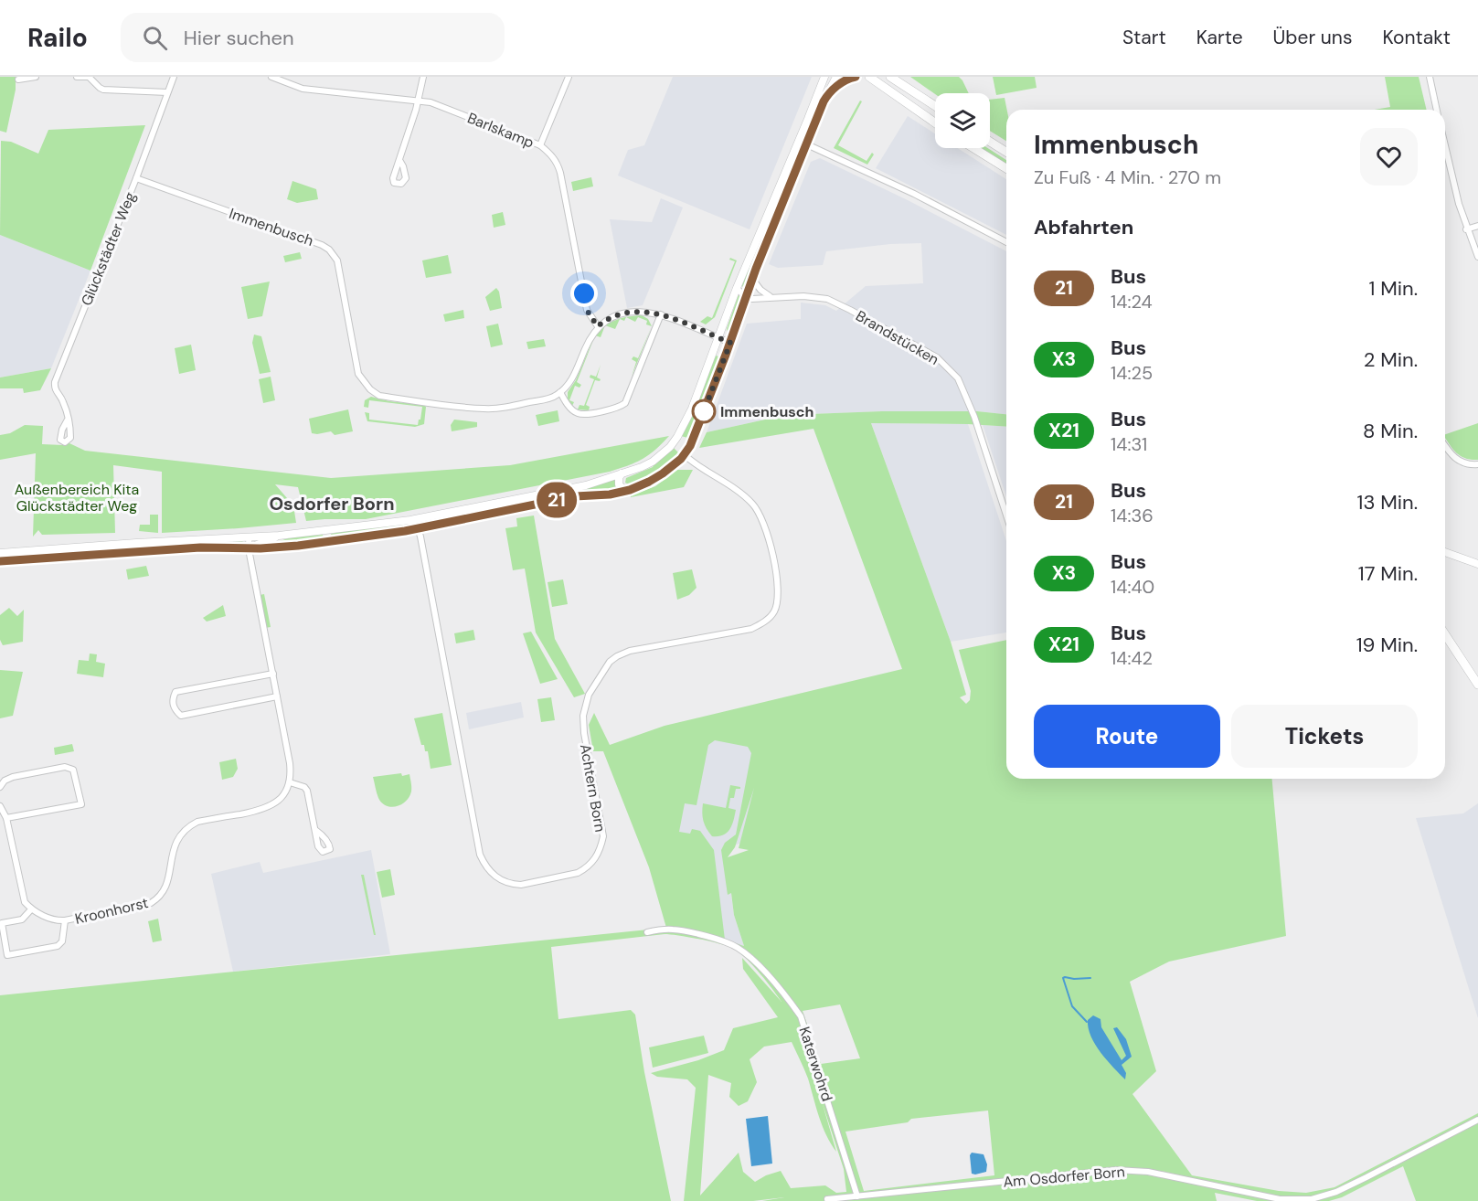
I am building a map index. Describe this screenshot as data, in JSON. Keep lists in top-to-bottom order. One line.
{"streets":{"street":["Barlskamp","Immenbusch","Glückstädter Weg","Brandstücken","Achtern Born","Kroonhorst","Katerwohrd","Am Osdorfer Born"]},"crossings":[["Immenbusch","Glückstädter Weg"],["Katerwohrd","Am Osdorfer Born"]],"districts":["Osdorfer Born"],"parks":["Außenbereich Kita Glückstädter Weg"],"places":["Immenbusch"],"lines":["bus line 21"],"page":{"header":"Railo","search":"Hier suchen","nav":["Start","Karte","Über uns","Kontakt"],"on_map":"21","heading":[["Immenbusch","Zu Fuß · 4 Min. · 270 m"],"Abfahrten"],"list":[{"mark":"21","name":"Bus","note":"14:24","value":"1 Min."},{"mark":"X3","name":"Bus","note":"14:25","value":"2 Min."},{"mark":"X21","name":"Bus","note":"14:31","value":"8 Min."},{"mark":"21","name":"Bus","note":"14:36","value":"13 Min."},{"mark":"X3","name":"Bus","note":"14:40","value":"17 Min."},{"mark":"X21","name":"Bus","note":"14:42","value":"19 Min."}],"buttons":["Route","Tickets"]}}
